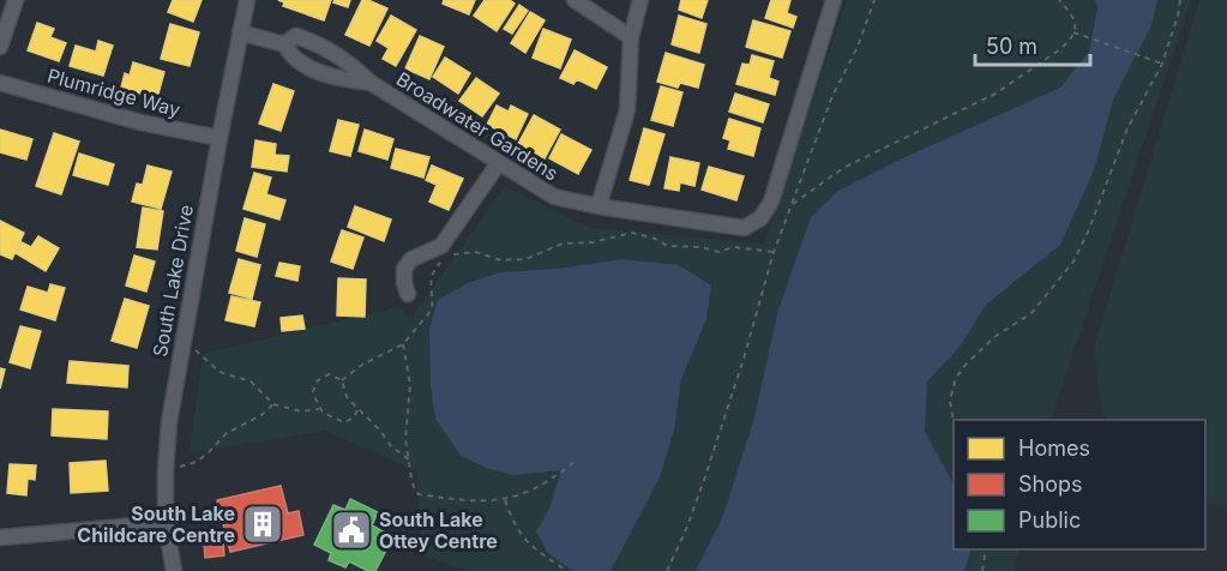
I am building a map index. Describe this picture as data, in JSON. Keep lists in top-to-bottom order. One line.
{"streets":{"street":["Plumridge Way","Broadwater Gardens","South Lake Drive"]},"crossings":[["Plumridge Way","South Lake Drive"],["Broadwater Gardens","South Lake Drive"]],"places":{"building":["South Lake Childcare Centre"],"public building":["South Lake Ottey Centre"]},"legend":["Homes","Shops","Public"],"scale_bar":"50 m"}
